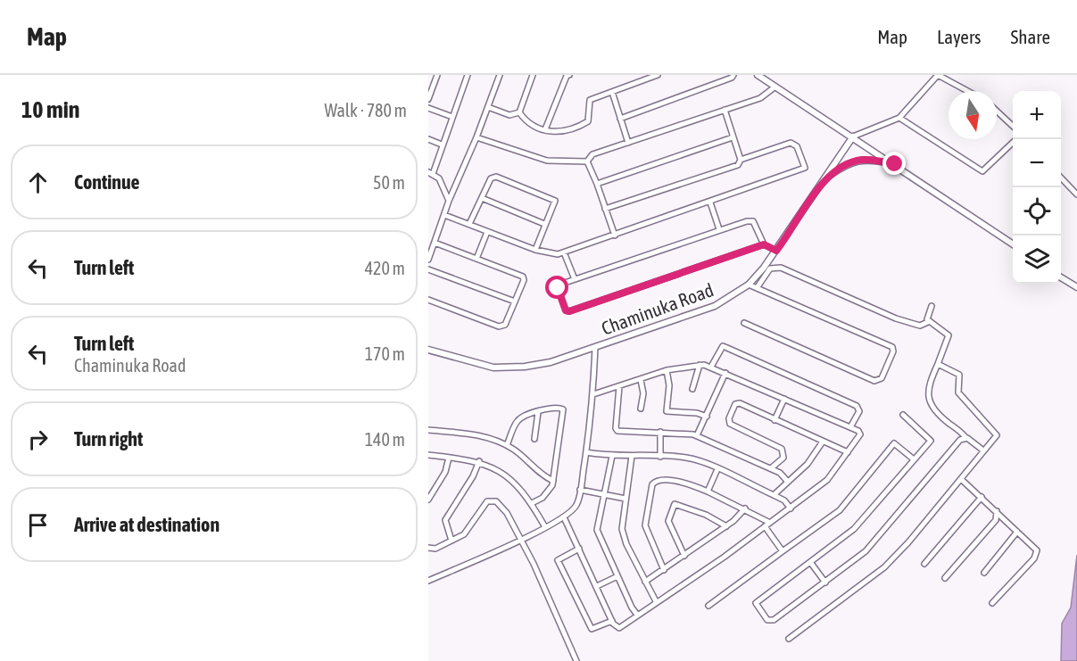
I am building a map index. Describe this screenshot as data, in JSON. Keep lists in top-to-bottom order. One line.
{"streets":{"main road":["Chaminuka Road"]},"north":"bottom","page":{"header":"Map","nav":["Map","Layers","Share"],"heading":["10 min","Walk · 780 m"],"map_buttons":["+","−"],"list":[["Continue","50 m"],["Turn left","420 m"],["Turn left","Chaminuka Road","170 m"],["Turn right","140 m"],"Arrive at destination"]}}
